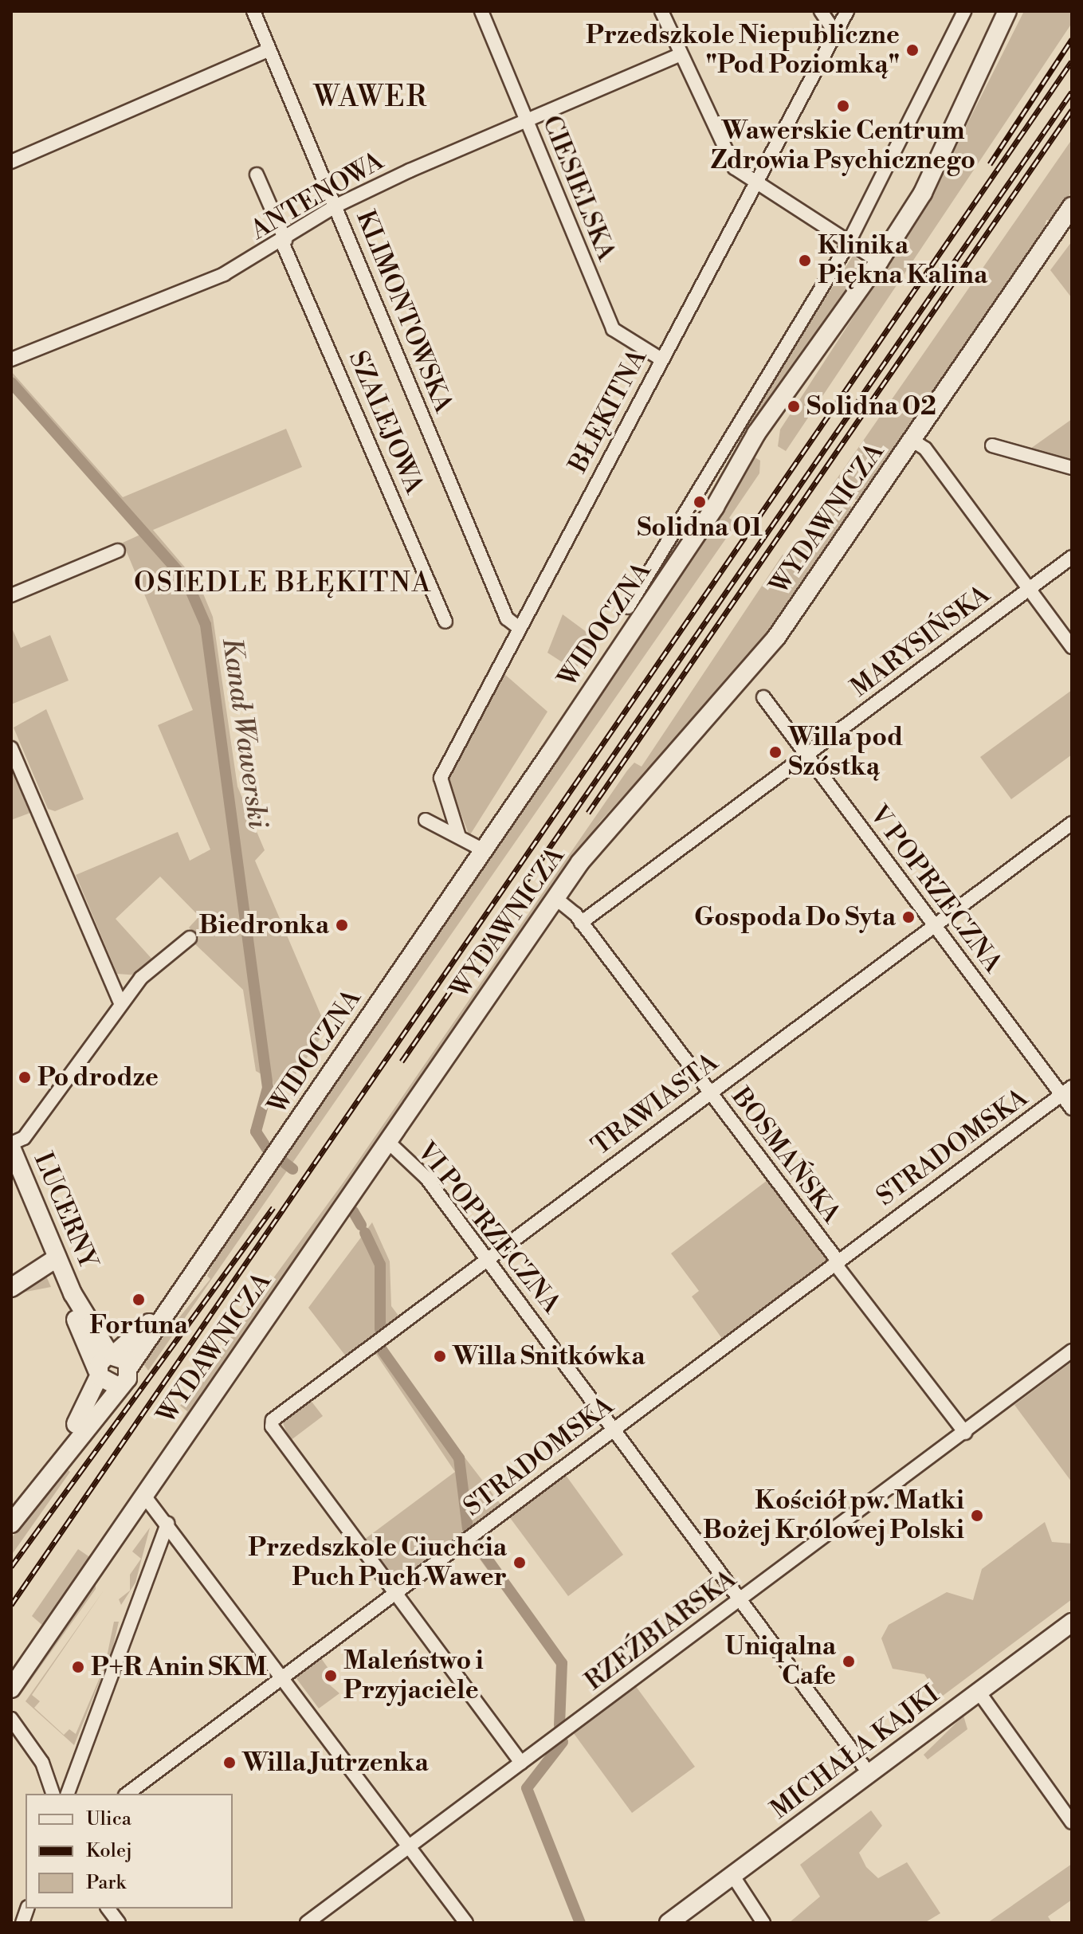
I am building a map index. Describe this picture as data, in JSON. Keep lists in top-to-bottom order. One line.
{"streets":{"main road":["WYDAWNICZA","WIDOCZNA","LUCERNY","MICHAŁA KAJKI"],"street":["CIESIELSKA","ANTENOWA","KLIMONTOWSKA","BŁĘKITNA","SZALEJOWA","MARYSIŃSKA","V POPRZECZNA","TRAWIASTA","STRADOMSKA","BOSMAŃSKA","VI POPRZECZNA","RZEŹBIARSKA"]},"crossings":[["CIESIELSKA","ANTENOWA"],["CIESIELSKA","BŁĘKITNA"],["ANTENOWA","KLIMONTOWSKA"],["ANTENOWA","SZALEJOWA"],["KLIMONTOWSKA","BŁĘKITNA"],["WYDAWNICZA","BOSMAŃSKA"],["WYDAWNICZA","VI POPRZECZNA"],["WIDOCZNA","LUCERNY"],["MARYSIŃSKA","V POPRZECZNA"],["MARYSIŃSKA","BOSMAŃSKA"],["V POPRZECZNA","TRAWIASTA"],["V POPRZECZNA","STRADOMSKA"],["TRAWIASTA","STRADOMSKA"],["TRAWIASTA","BOSMAŃSKA"],["TRAWIASTA","VI POPRZECZNA"],["STRADOMSKA","BOSMAŃSKA"],["STRADOMSKA","VI POPRZECZNA"],["BOSMAŃSKA","RZEŹBIARSKA"],["VI POPRZECZNA","RZEŹBIARSKA"],["VI POPRZECZNA","MICHAŁA KAJKI"]],"districts":["WAWER","OSIEDLE BŁĘKITNA"],"water":["Kanał Wawerski"],"places":["Przedszkole Niepubliczne \"Pod Poziomką\"","Wawerskie Centrum Zdrowia Psychicznego","Klinika Piękna Kalina","Solidna 02","Solidna 01","Willa pod Szóstką","Gospoda Do Syta","Biedronka","Po drodze","Fortuna","Willa Snitkówka","Kościół pw. Matki Bożej Królowej Polski","Przedszkole Ciuchcia Puch Puch Wawer","Uniqalna Cafe","P+R Anin SKM","Maleństwo i Przyjaciele","Willa Jutrzenka"],"legend":["Ulica","Kolej","Park"]}
